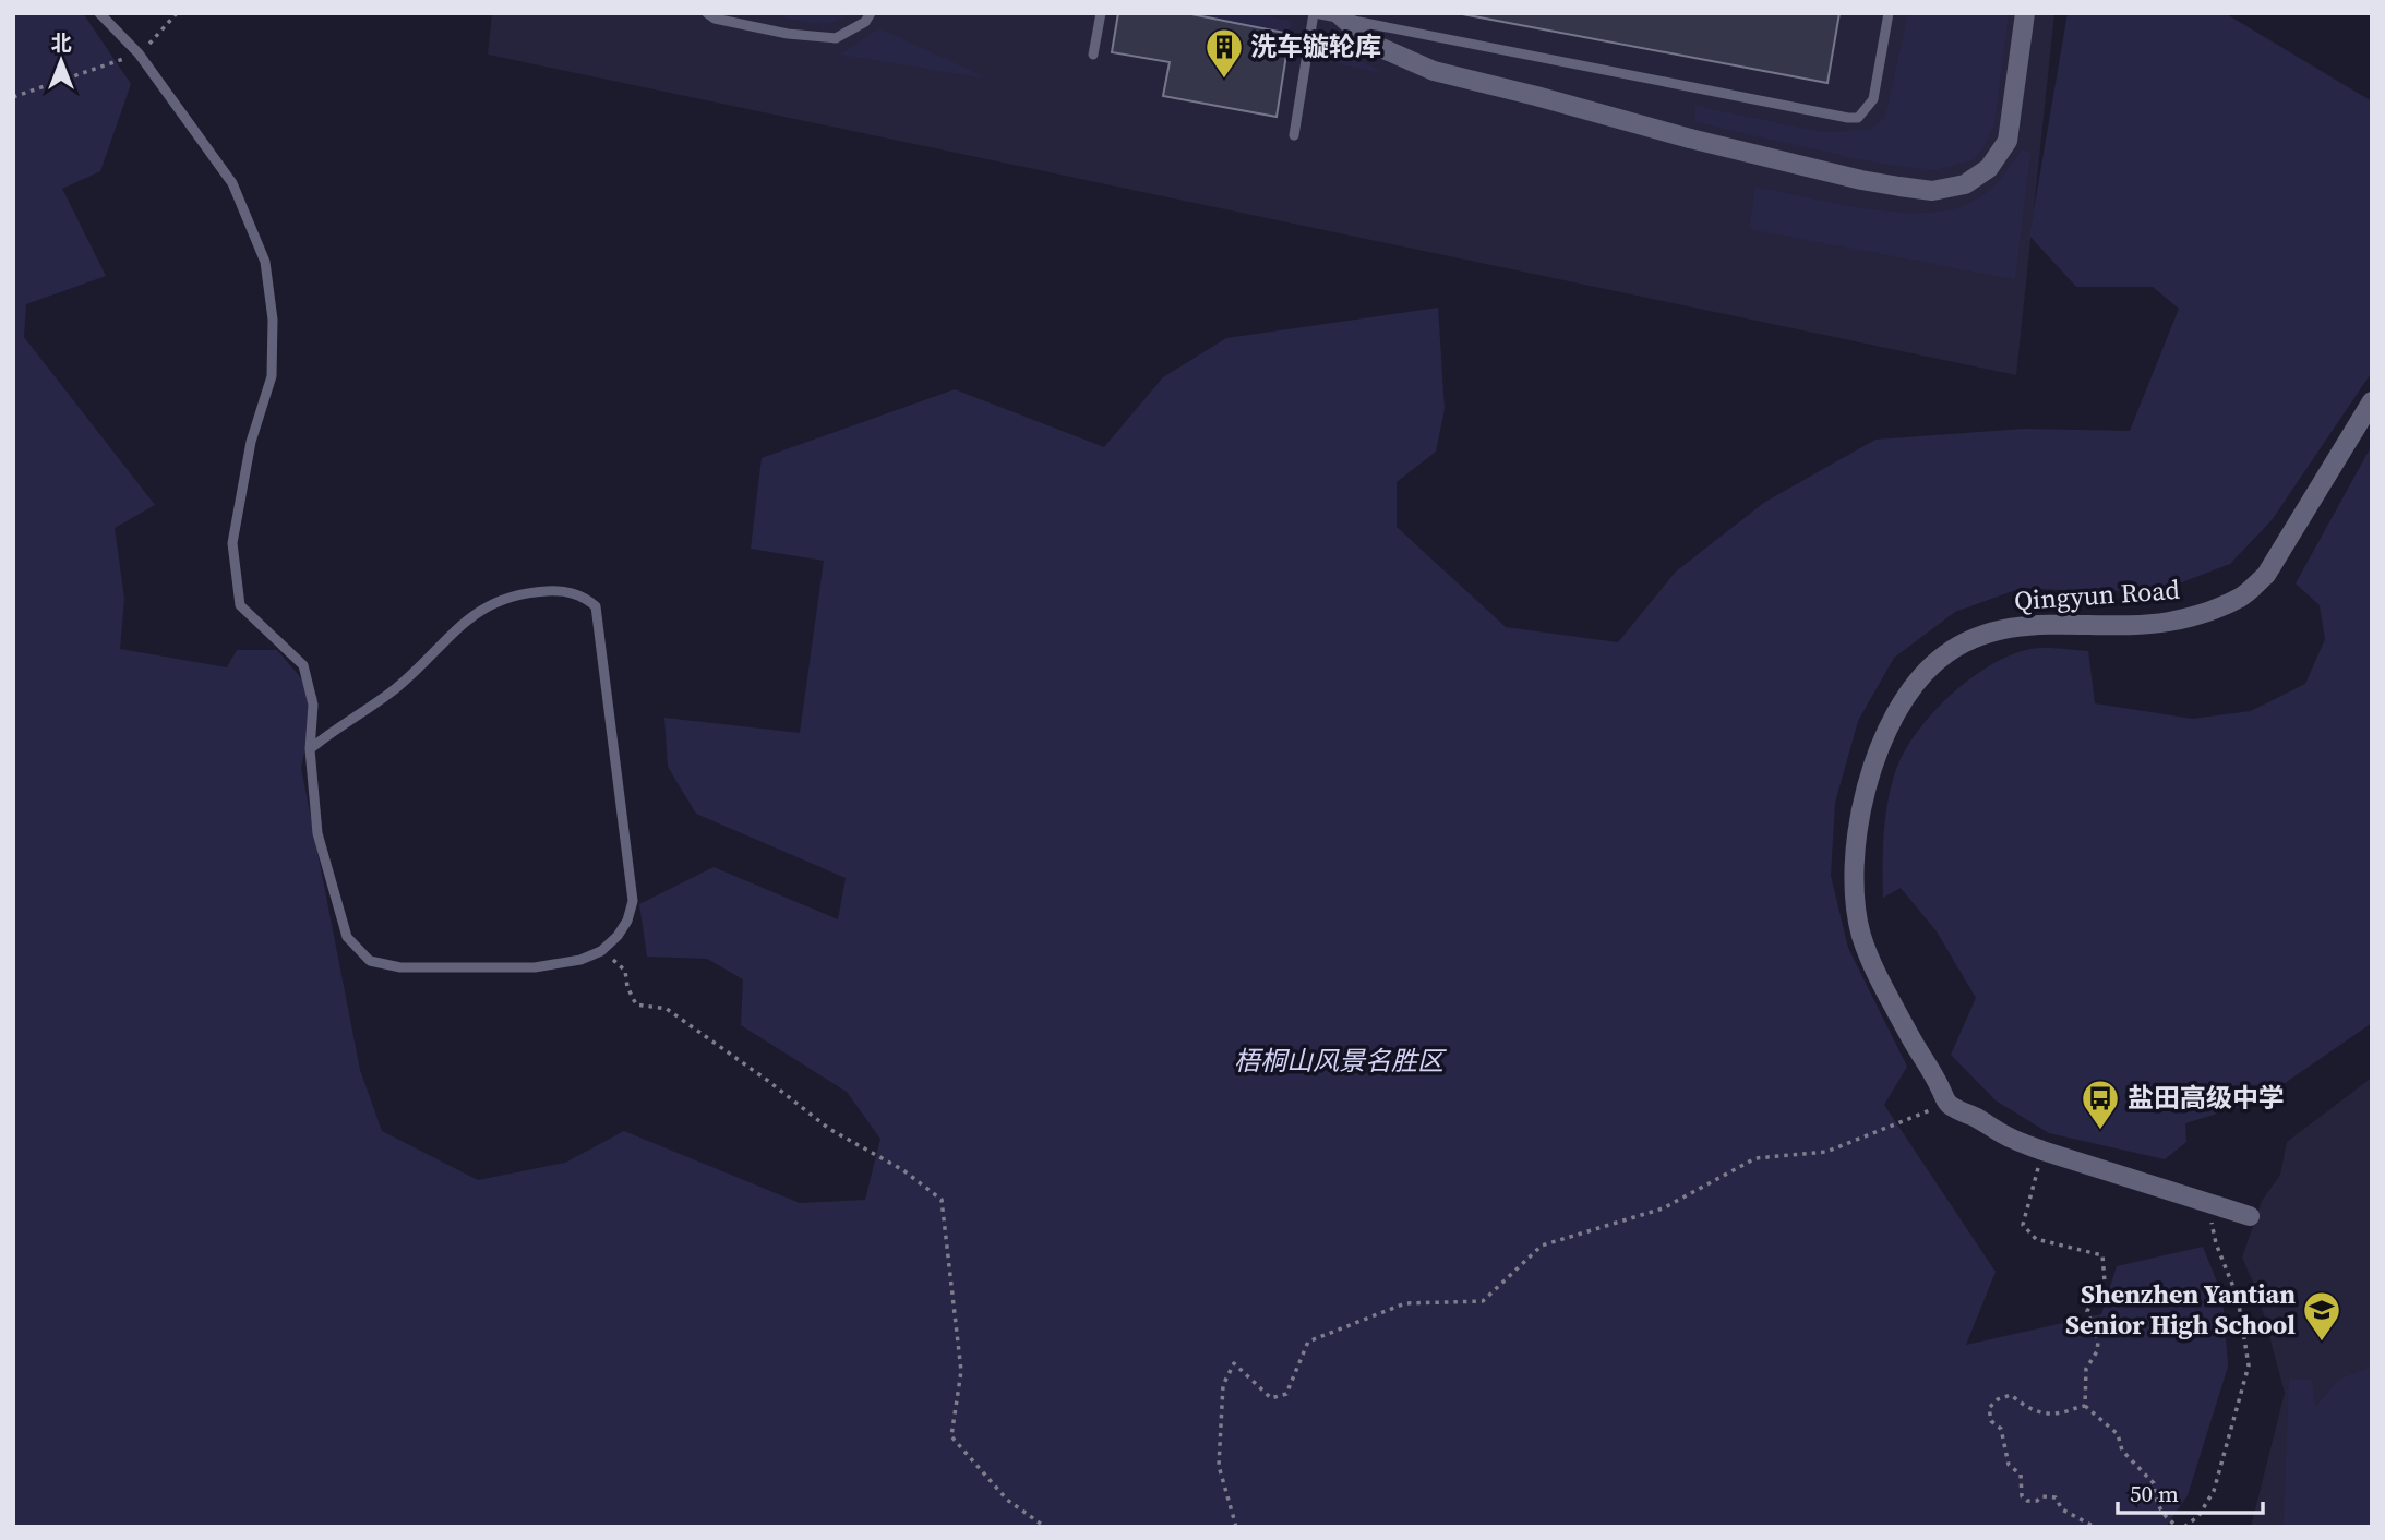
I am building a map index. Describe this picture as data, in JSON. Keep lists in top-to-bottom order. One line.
{"streets":{"street":["Qingyun Road"]},"parks":["梧桐山风景名胜区"],"places":{"building":["洗车镟轮库"],"bus stop":["盐田高级中学"],"school or university":["Shenzhen Yantian Senior High School"]},"scale_bar":"50 m","north":"top"}
